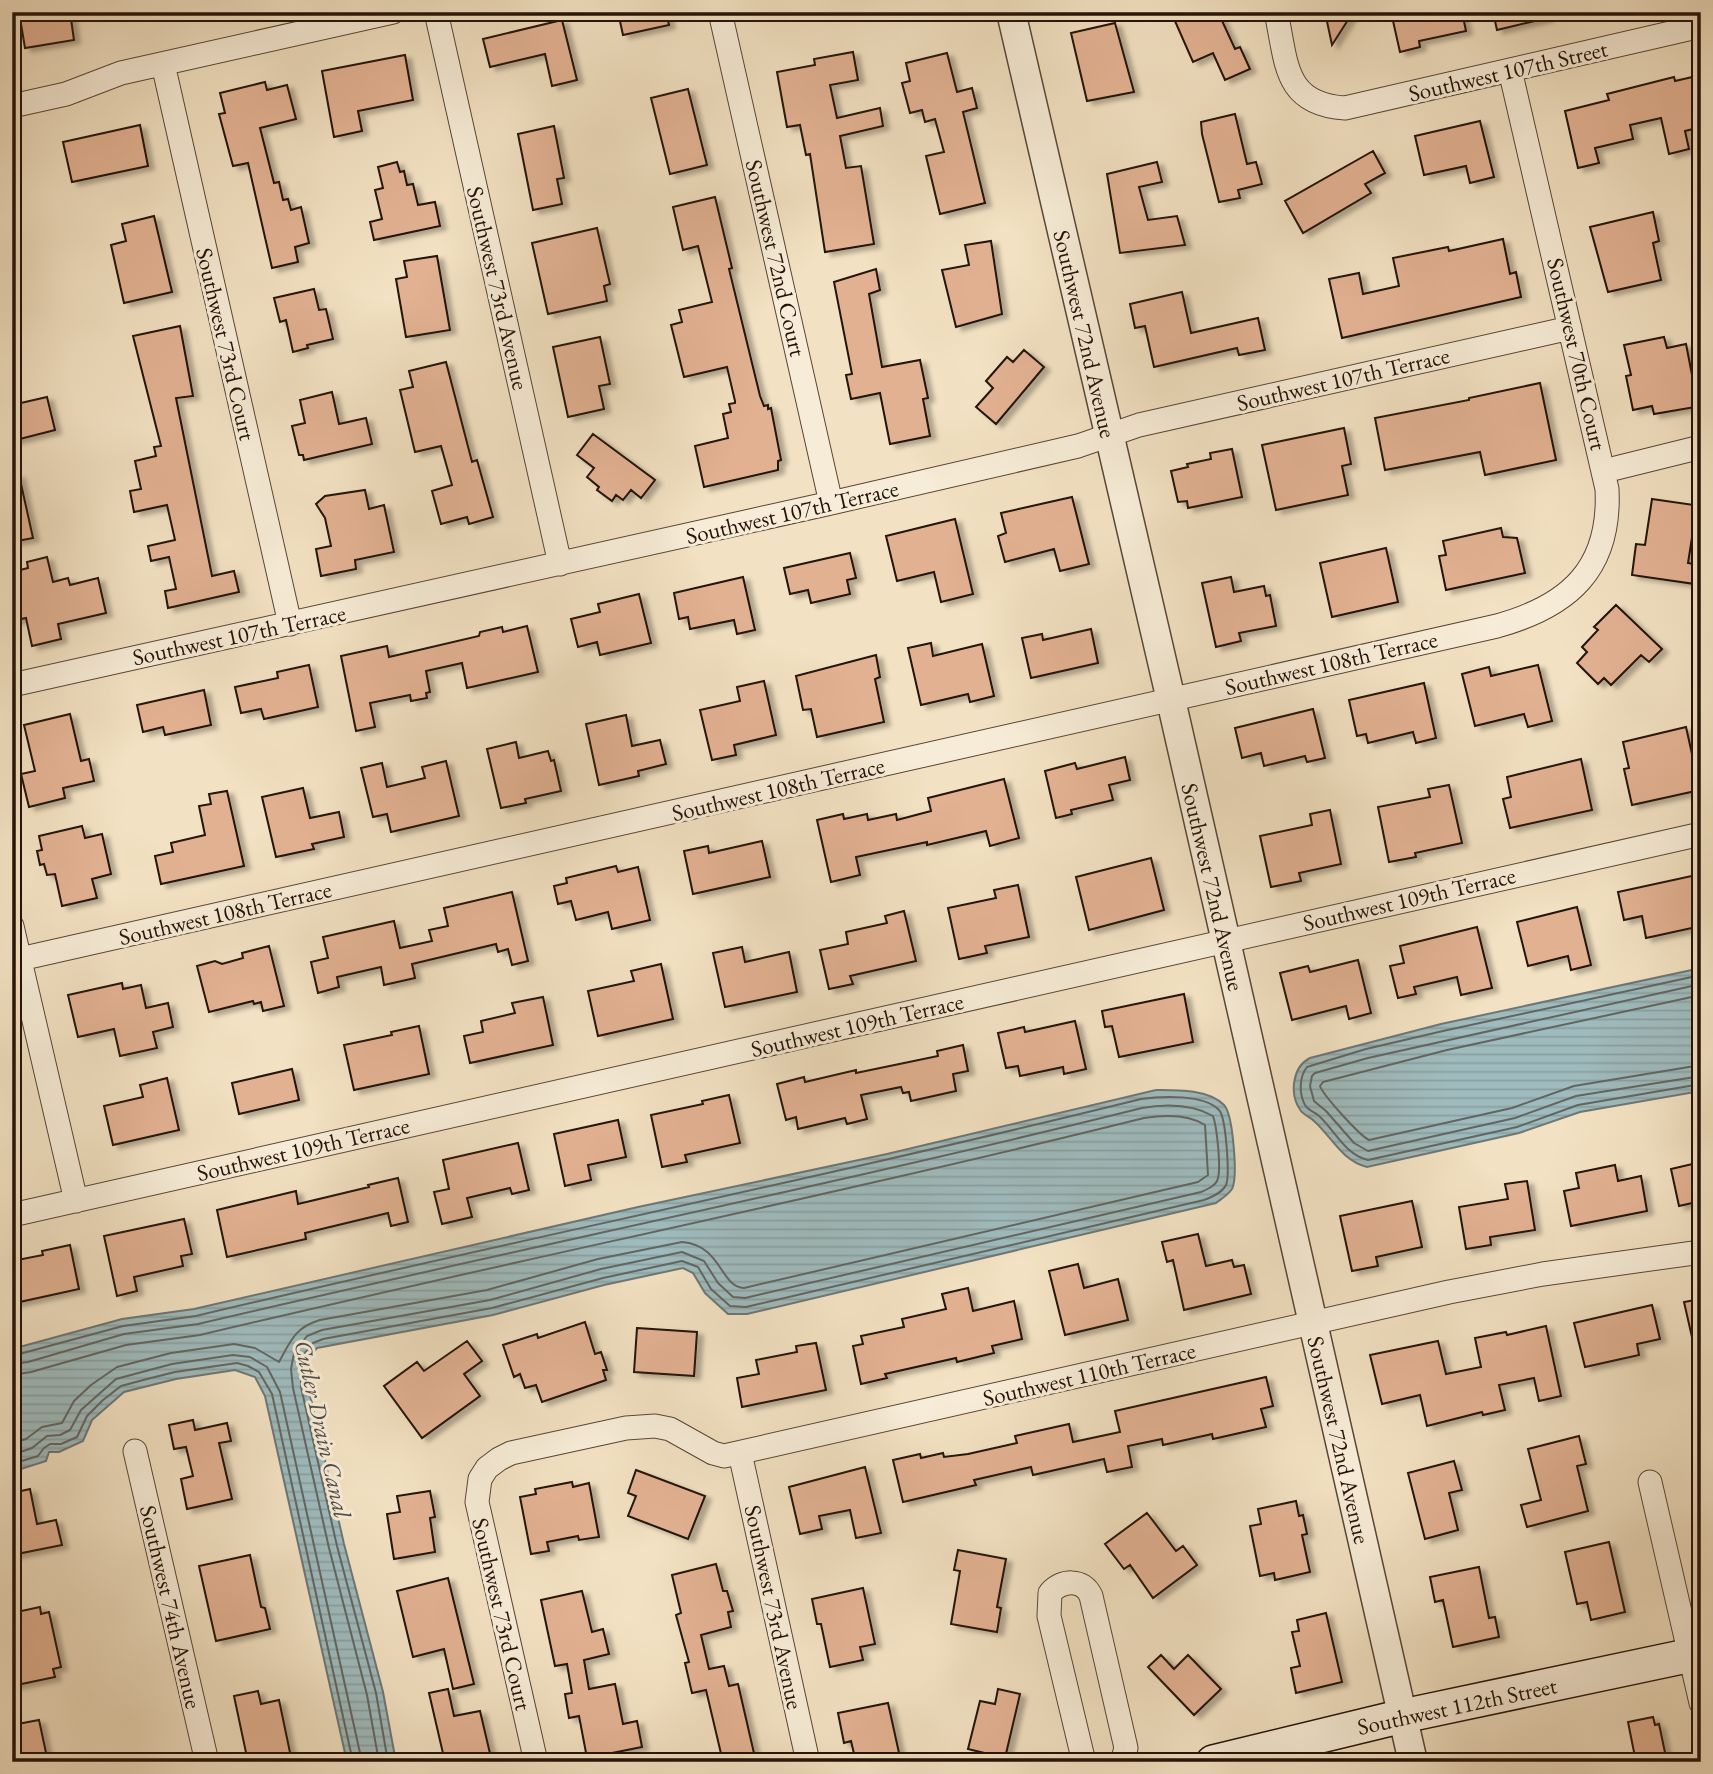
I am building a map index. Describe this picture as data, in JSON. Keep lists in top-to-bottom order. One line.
{"streets":{"main road":["Southwest 112th Street"],"street":["Southwest 107th Street","Southwest 72nd Court","Southwest 73rd Avenue","Southwest 72nd Avenue","Southwest 73rd Court","Southwest 70th Court","Southwest 107th Terrace","Southwest 108th Terrace","Southwest 109th Terrace","Southwest 110th Terrace","Southwest 74th Avenue"]},"crossings":[["Southwest 107th Street","Southwest 70th Court"],["Southwest 72nd Court","Southwest 107th Terrace"],["Southwest 73rd Avenue","Southwest 107th Terrace"],["Southwest 73rd Avenue","Southwest 110th Terrace"],["Southwest 72nd Avenue","Southwest 107th Terrace"],["Southwest 72nd Avenue","Southwest 108th Terrace"],["Southwest 72nd Avenue","Southwest 109th Terrace"],["Southwest 72nd Avenue","Southwest 110th Terrace"],["Southwest 72nd Avenue","Southwest 112th Street"],["Southwest 73rd Court","Southwest 107th Terrace"],["Southwest 73rd Court","Southwest 110th Terrace"],["Southwest 70th Court","Southwest 107th Terrace"],["Southwest 70th Court","Southwest 108th Terrace"]],"water":["Cutler Drain Canal"]}
